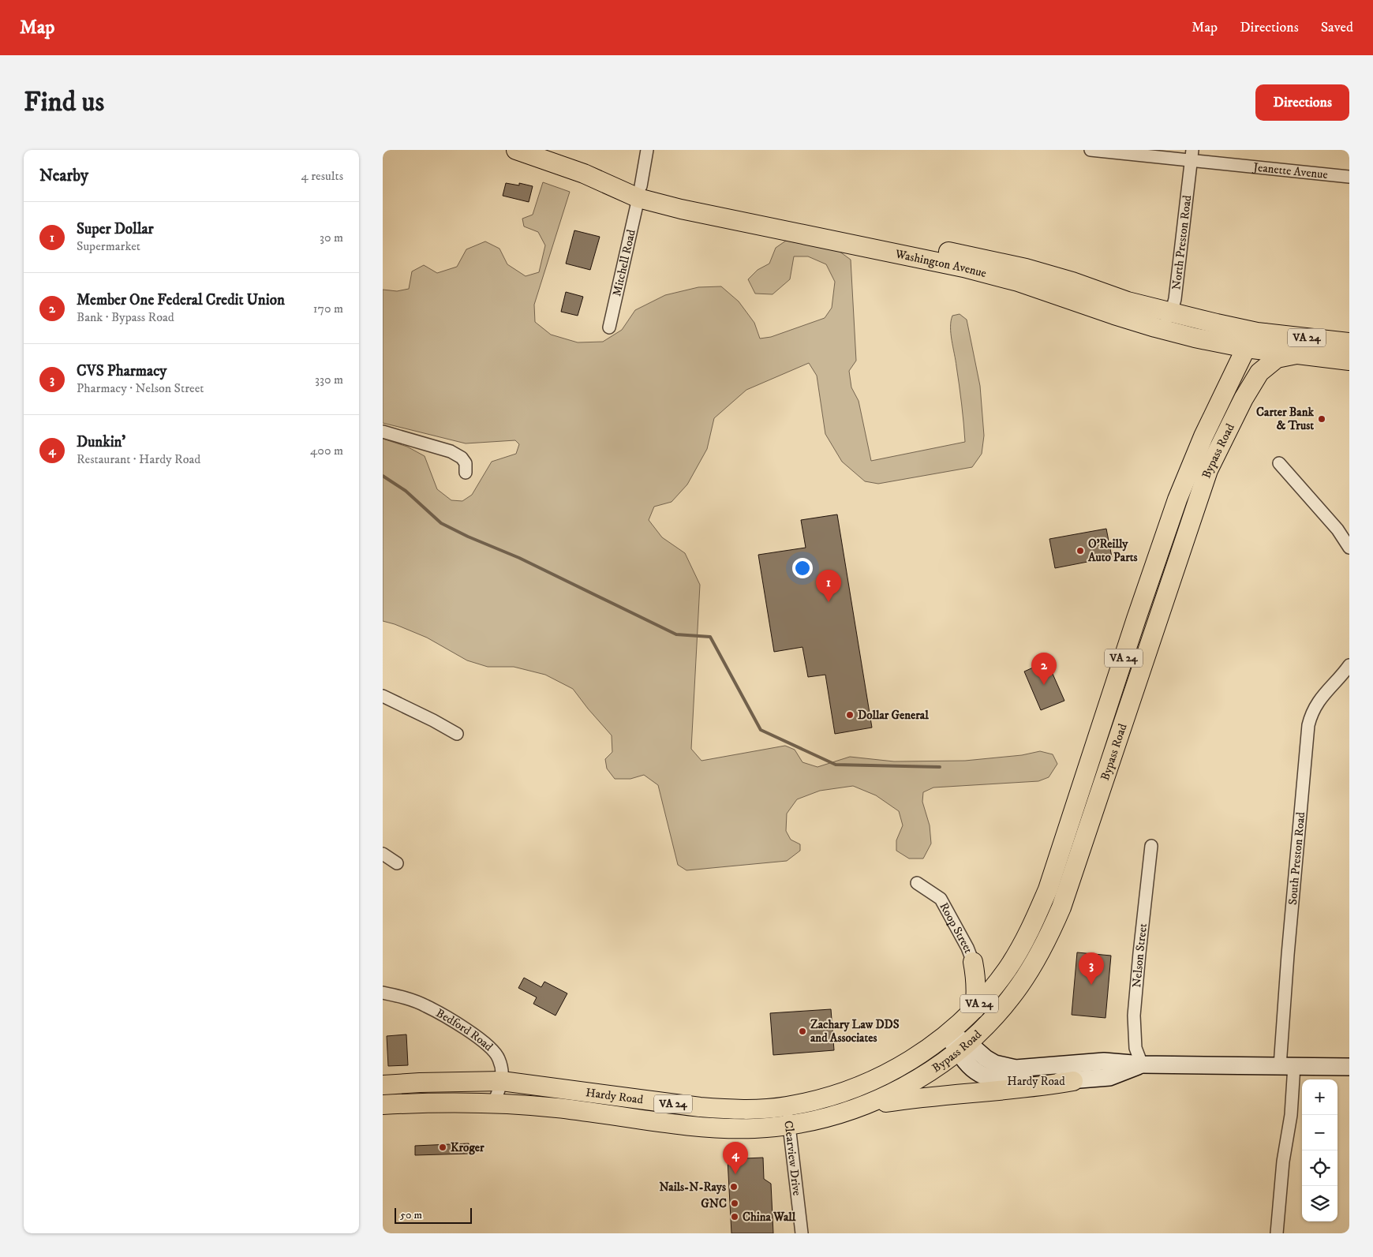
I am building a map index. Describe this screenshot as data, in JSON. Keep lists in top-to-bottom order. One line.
{"streets":{"main road":["Washington Avenue","VA 24","Bypass Road","Hardy Road"],"street":["Jeanette Avenue","North Preston Road","Mitchell Road","South Preston Road","Roop Street","Nelson Street","Bedford Road","Clearview Drive"]},"crossings":[["Jeanette Avenue","North Preston Road"],["North Preston Road","Washington Avenue"],["Mitchell Road","Washington Avenue"],["Washington Avenue","VA 24"],["Washington Avenue","Bypass Road"],["VA 24","Bypass Road"],["Bypass Road","Hardy Road"],["South Preston Road","Hardy Road"],["Nelson Street","Hardy Road"],["Bedford Road","Hardy Road"],["Hardy Road","Clearview Drive"]],"places":["Carter Bank & Trust","O'Reilly Auto Parts","Dollar General","Zachary Law DDS and Associates","Kroger","Nails-N-Rays","GNC","China Wall"],"scale_bar":"50 m","page":{"header":"Map","nav":["Map","Directions","Saved"],"buttons":"Directions","title":"Find us","heading":["Nearby","4 results"],"list":[{"mark":"1","name":"Super Dollar","note":"Supermarket","value":"30 m"},{"mark":"2","name":"Member One Federal Credit Union","note":"Bank · Bypass Road","value":"170 m"},{"mark":"3","name":"CVS Pharmacy","note":"Pharmacy · Nelson Street","value":"330 m"},{"mark":"4","name":"Dunkin'","note":"Restaurant · Hardy Road","value":"400 m"}],"pins":["1","2","3","4"],"map_buttons":["+","−"],"scale":"50 m"}}
